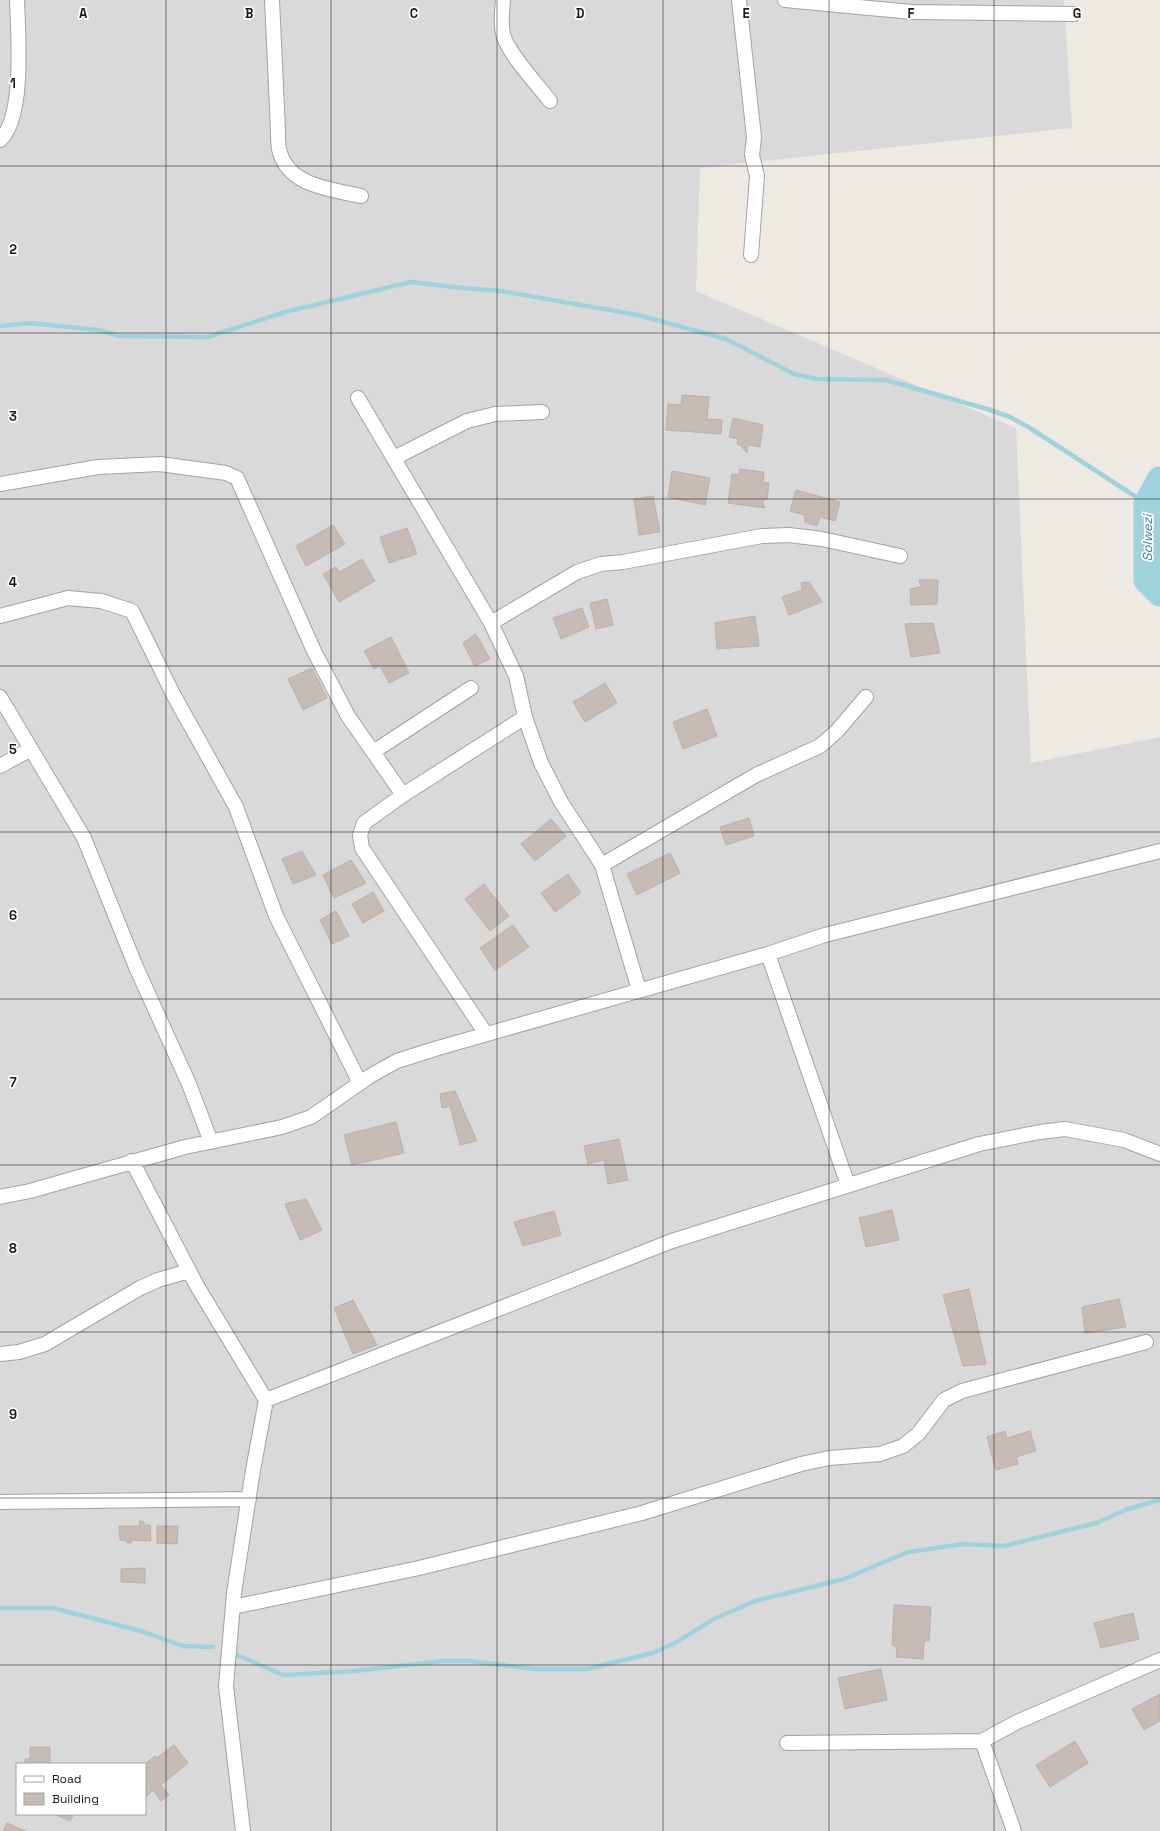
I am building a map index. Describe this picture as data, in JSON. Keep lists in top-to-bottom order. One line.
{"water":["Solwezi"],"legend":["Road","Building"],"grid":{"columns":["A","B","C","D","E","F","G"],"rows":["1","2","3","4","5","6","7","8","9"]}}
